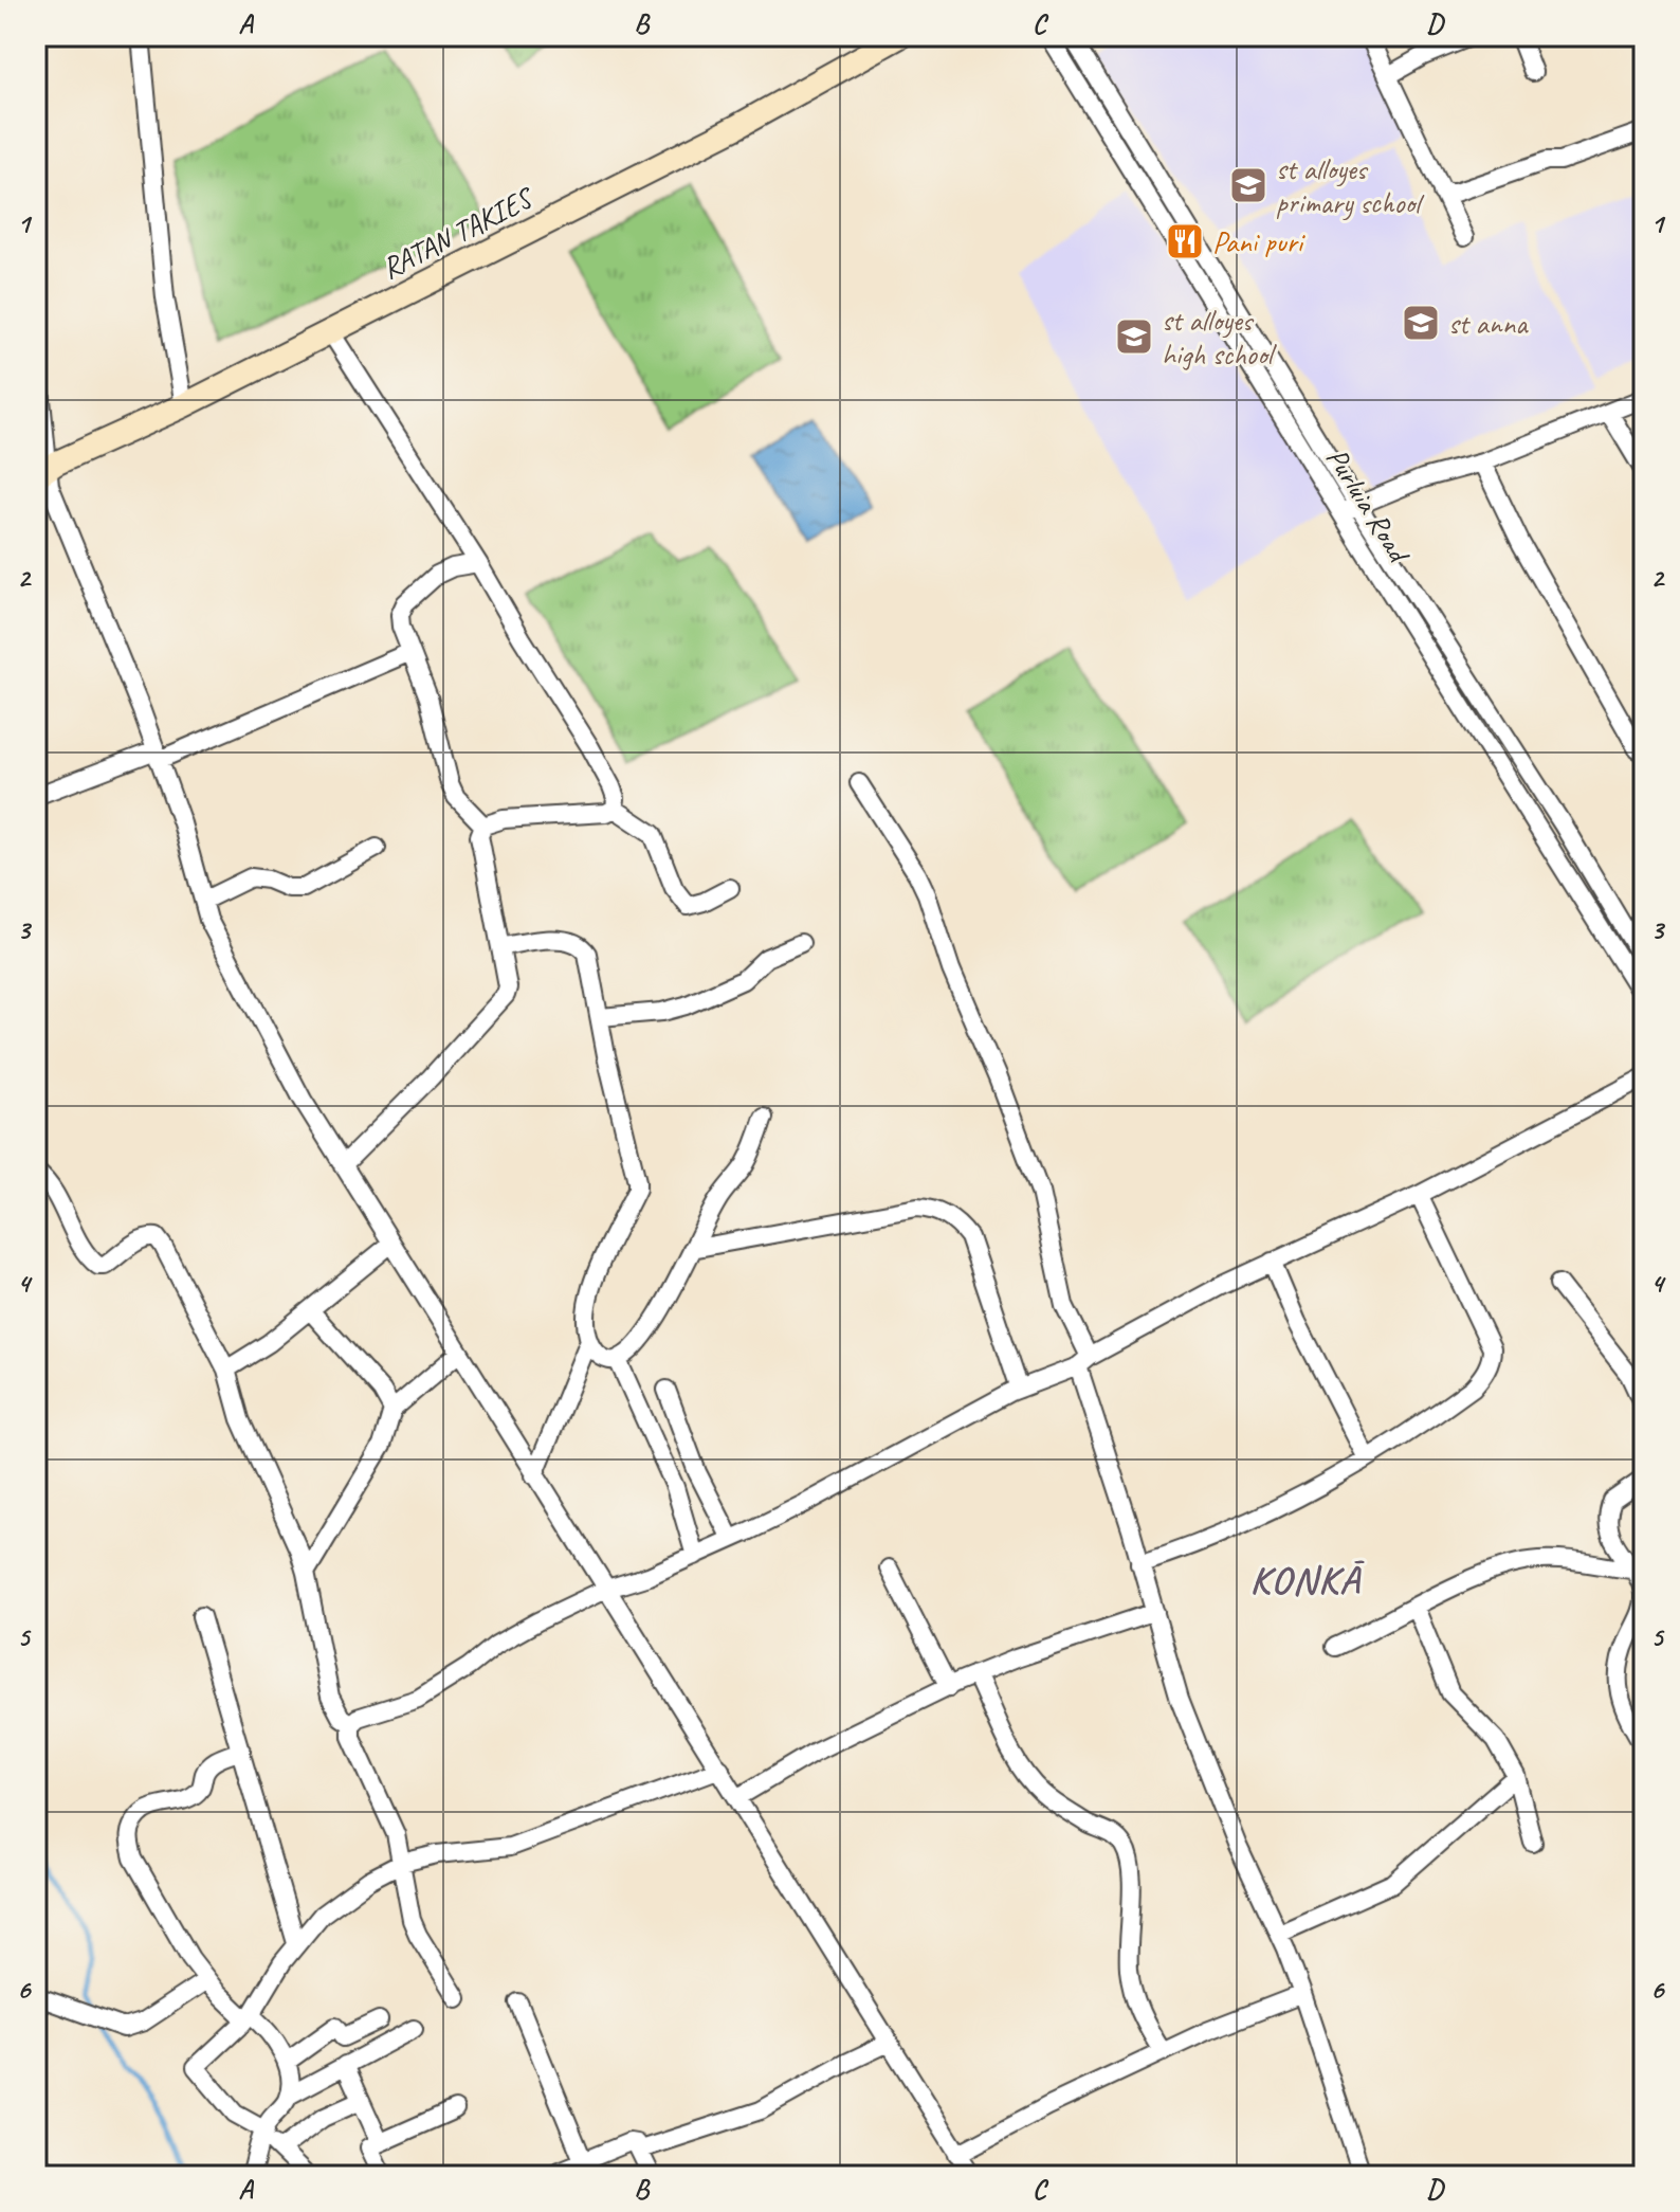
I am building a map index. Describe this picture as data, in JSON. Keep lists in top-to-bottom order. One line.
{"streets":{"street":["RATAN TAKIES","Purluia Road"]},"districts":["KONKĀ"],"places":{"school or university":["st alloyes primary school","st anna","st alloyes high school"],"restaurant":["Pani puri"]},"grid":{"columns":["A","B","C","D"],"rows":["1","2","3","4","5","6"]}}
